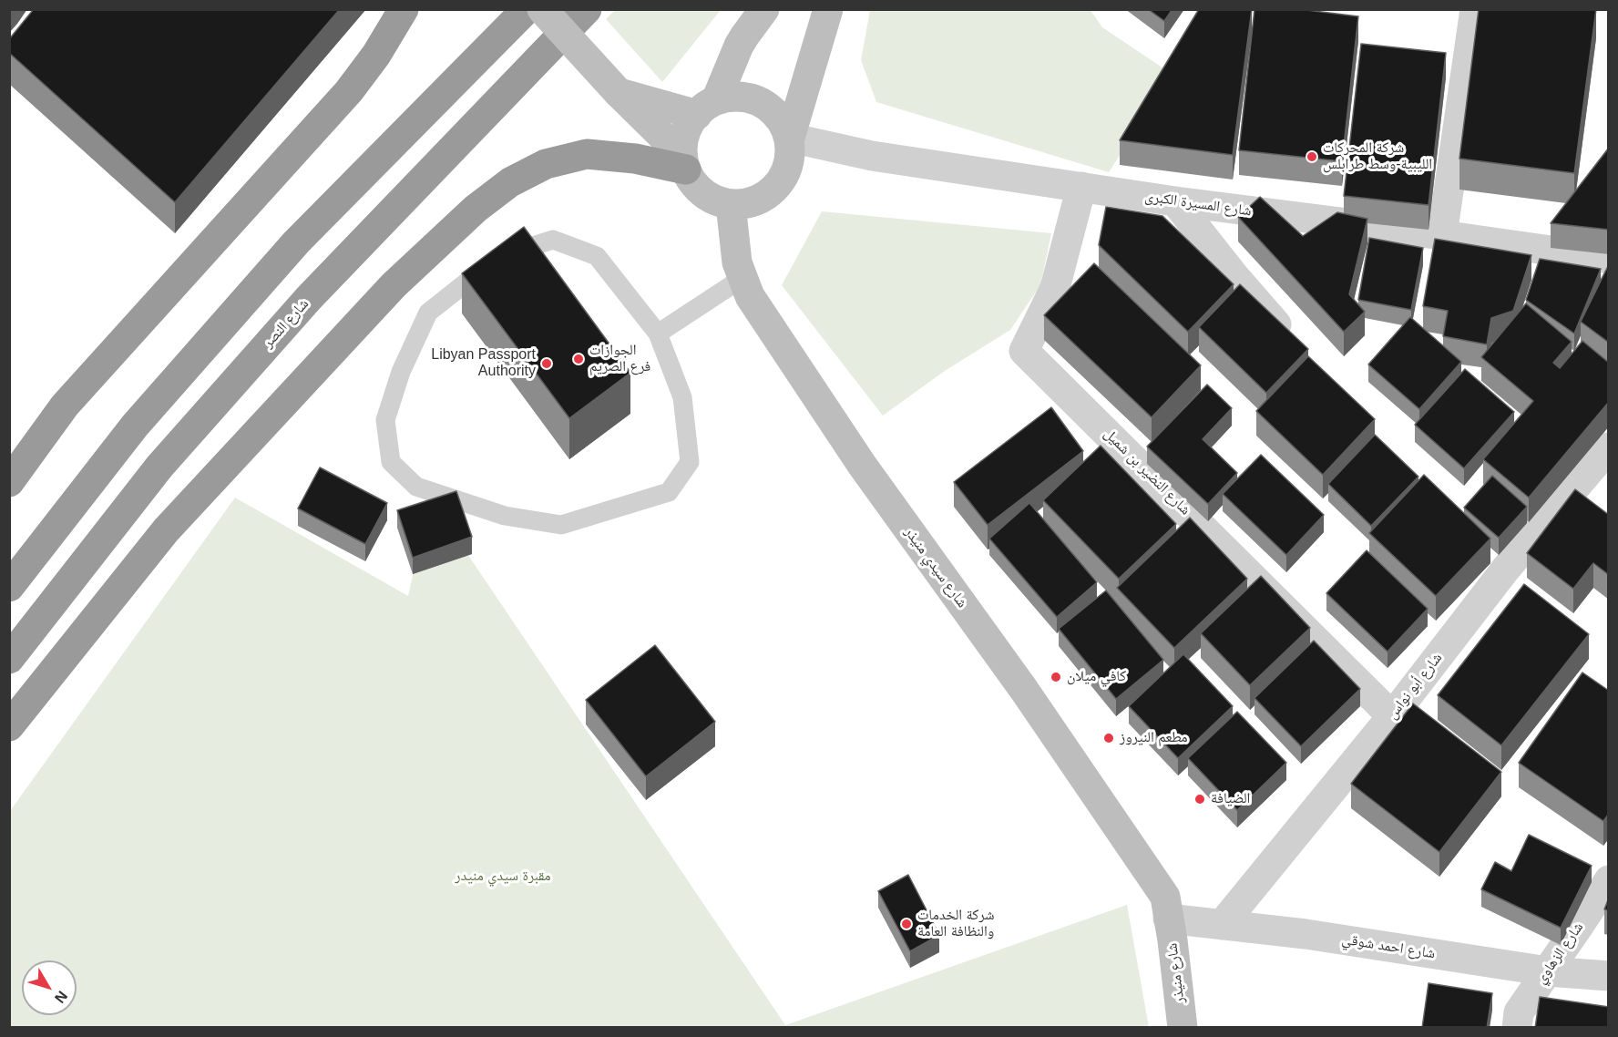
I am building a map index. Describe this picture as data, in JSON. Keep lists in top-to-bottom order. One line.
{"streets":{"highway":["شارع النصر"],"street":["شارع المسيرة الكبرى","شارع النضير بن شميل","شارع سيدي منيذر","شارع أبو نواس","شارع احمد شوقي","شارع الزهاوي","شارع منيذر"]},"crossings":[["شارع المسيرة الكبرى","شارع النضير بن شميل"],["شارع المسيرة الكبرى","شارع سيدي منيذر"],["شارع النضير بن شميل","شارع أبو نواس"],["شارع سيدي منيذر","شارع احمد شوقي"],["شارع سيدي منيذر","شارع منيذر"],["شارع أبو نواس","شارع احمد شوقي"],["شارع احمد شوقي","شارع الزهاوي"],["شارع احمد شوقي","شارع منيذر"]],"parks":["مقبرة سيدي منيدر"],"places":["شركة المحركات الليبية-وسط طرابلس","الجوازات فرع الصريم","Libyan Passport Authority","كافي ميلان","مطعم النيروز","الضيافة","شركة الخدمات والنظافة العامة"],"north":"bottom right"}
